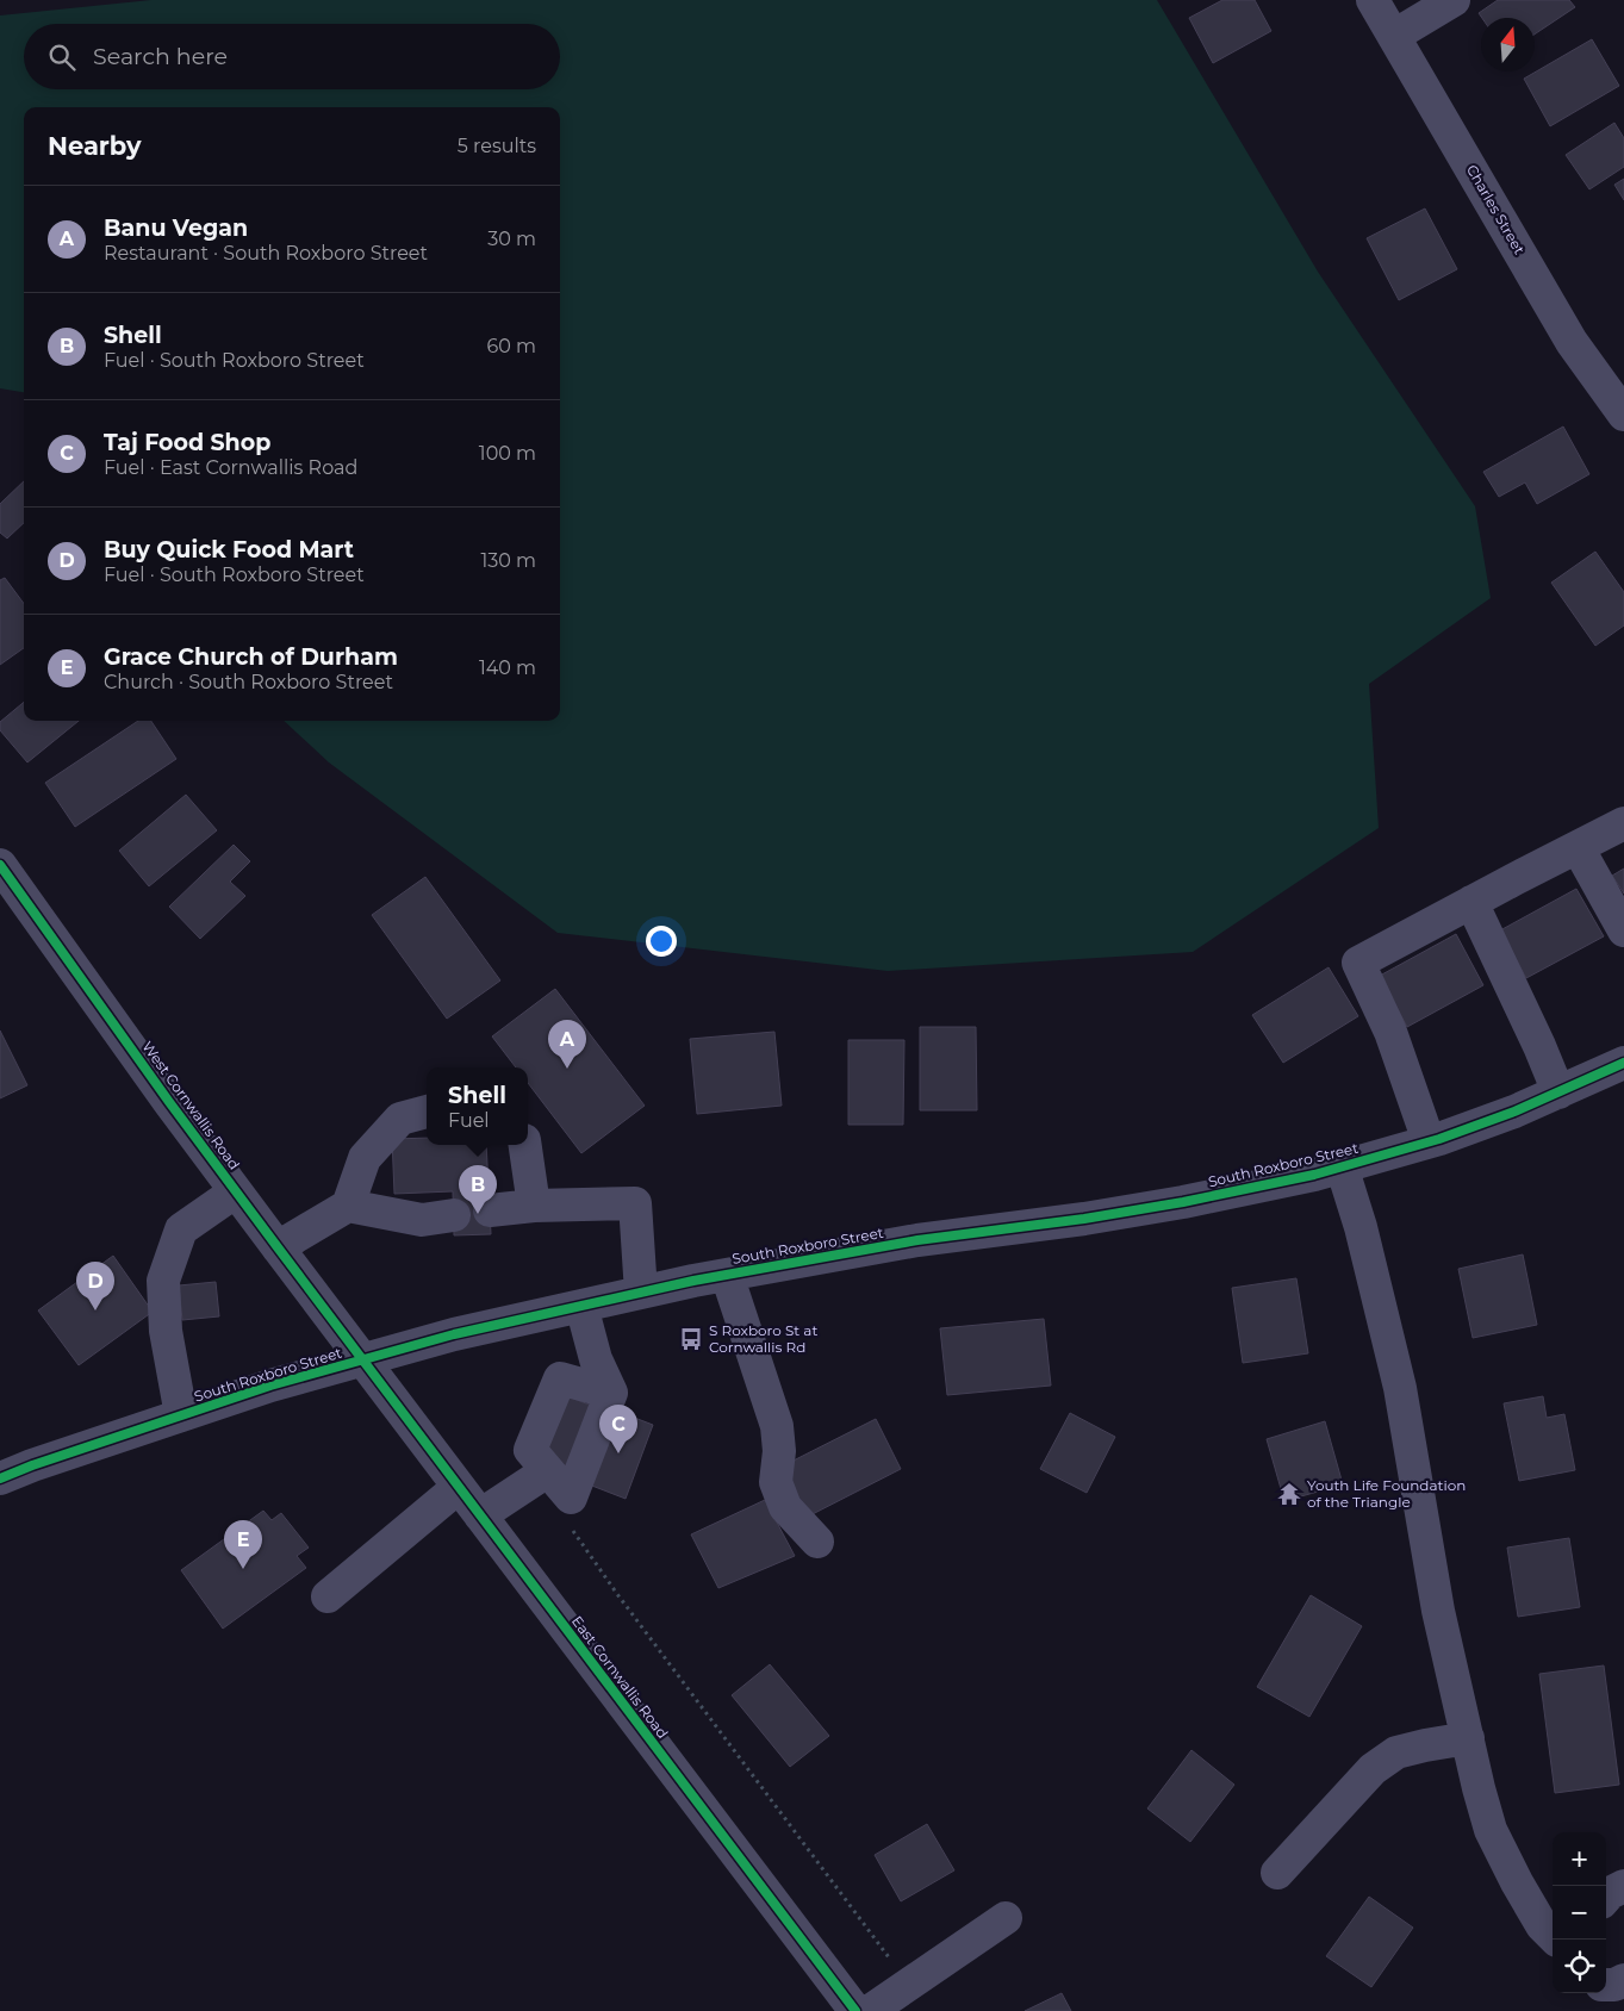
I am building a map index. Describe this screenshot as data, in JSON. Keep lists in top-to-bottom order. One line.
{"streets":{"street":["Charles Street","West Cornwallis Road","South Roxboro Street","East Cornwallis Road"]},"crossings":[["West Cornwallis Road","South Roxboro Street"],["West Cornwallis Road","East Cornwallis Road"],["South Roxboro Street","East Cornwallis Road"]],"places":{"bus stop":["S Roxboro St at Cornwallis Rd"],"temple":["Youth Life Foundation of the Triangle"]},"north":"top","page":{"search":"Search here","heading":["Nearby","5 results"],"list":[{"mark":"A","name":"Banu Vegan","note":"Restaurant · South Roxboro Street","value":"30 m"},{"mark":"B","name":"Shell","note":"Fuel · South Roxboro Street","value":"60 m"},{"mark":"C","name":"Taj Food Shop","note":"Fuel · East Cornwallis Road","value":"100 m"},{"mark":"D","name":"Buy Quick Food Mart","note":"Fuel · South Roxboro Street","value":"130 m"},{"mark":"E","name":"Grace Church of Durham","note":"Church · South Roxboro Street","value":"140 m"}],"pins":["A","B","D","C","E"],"popup":["Shell","Fuel"],"map_buttons":["+","−"]}}
